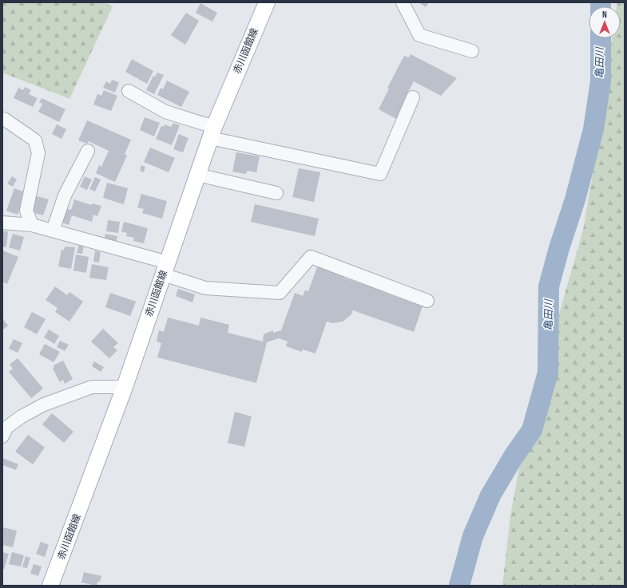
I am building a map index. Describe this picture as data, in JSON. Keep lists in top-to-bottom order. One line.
{"streets":{"main road":["赤川函館線"]},"water":["亀田川"],"north":"top"}
